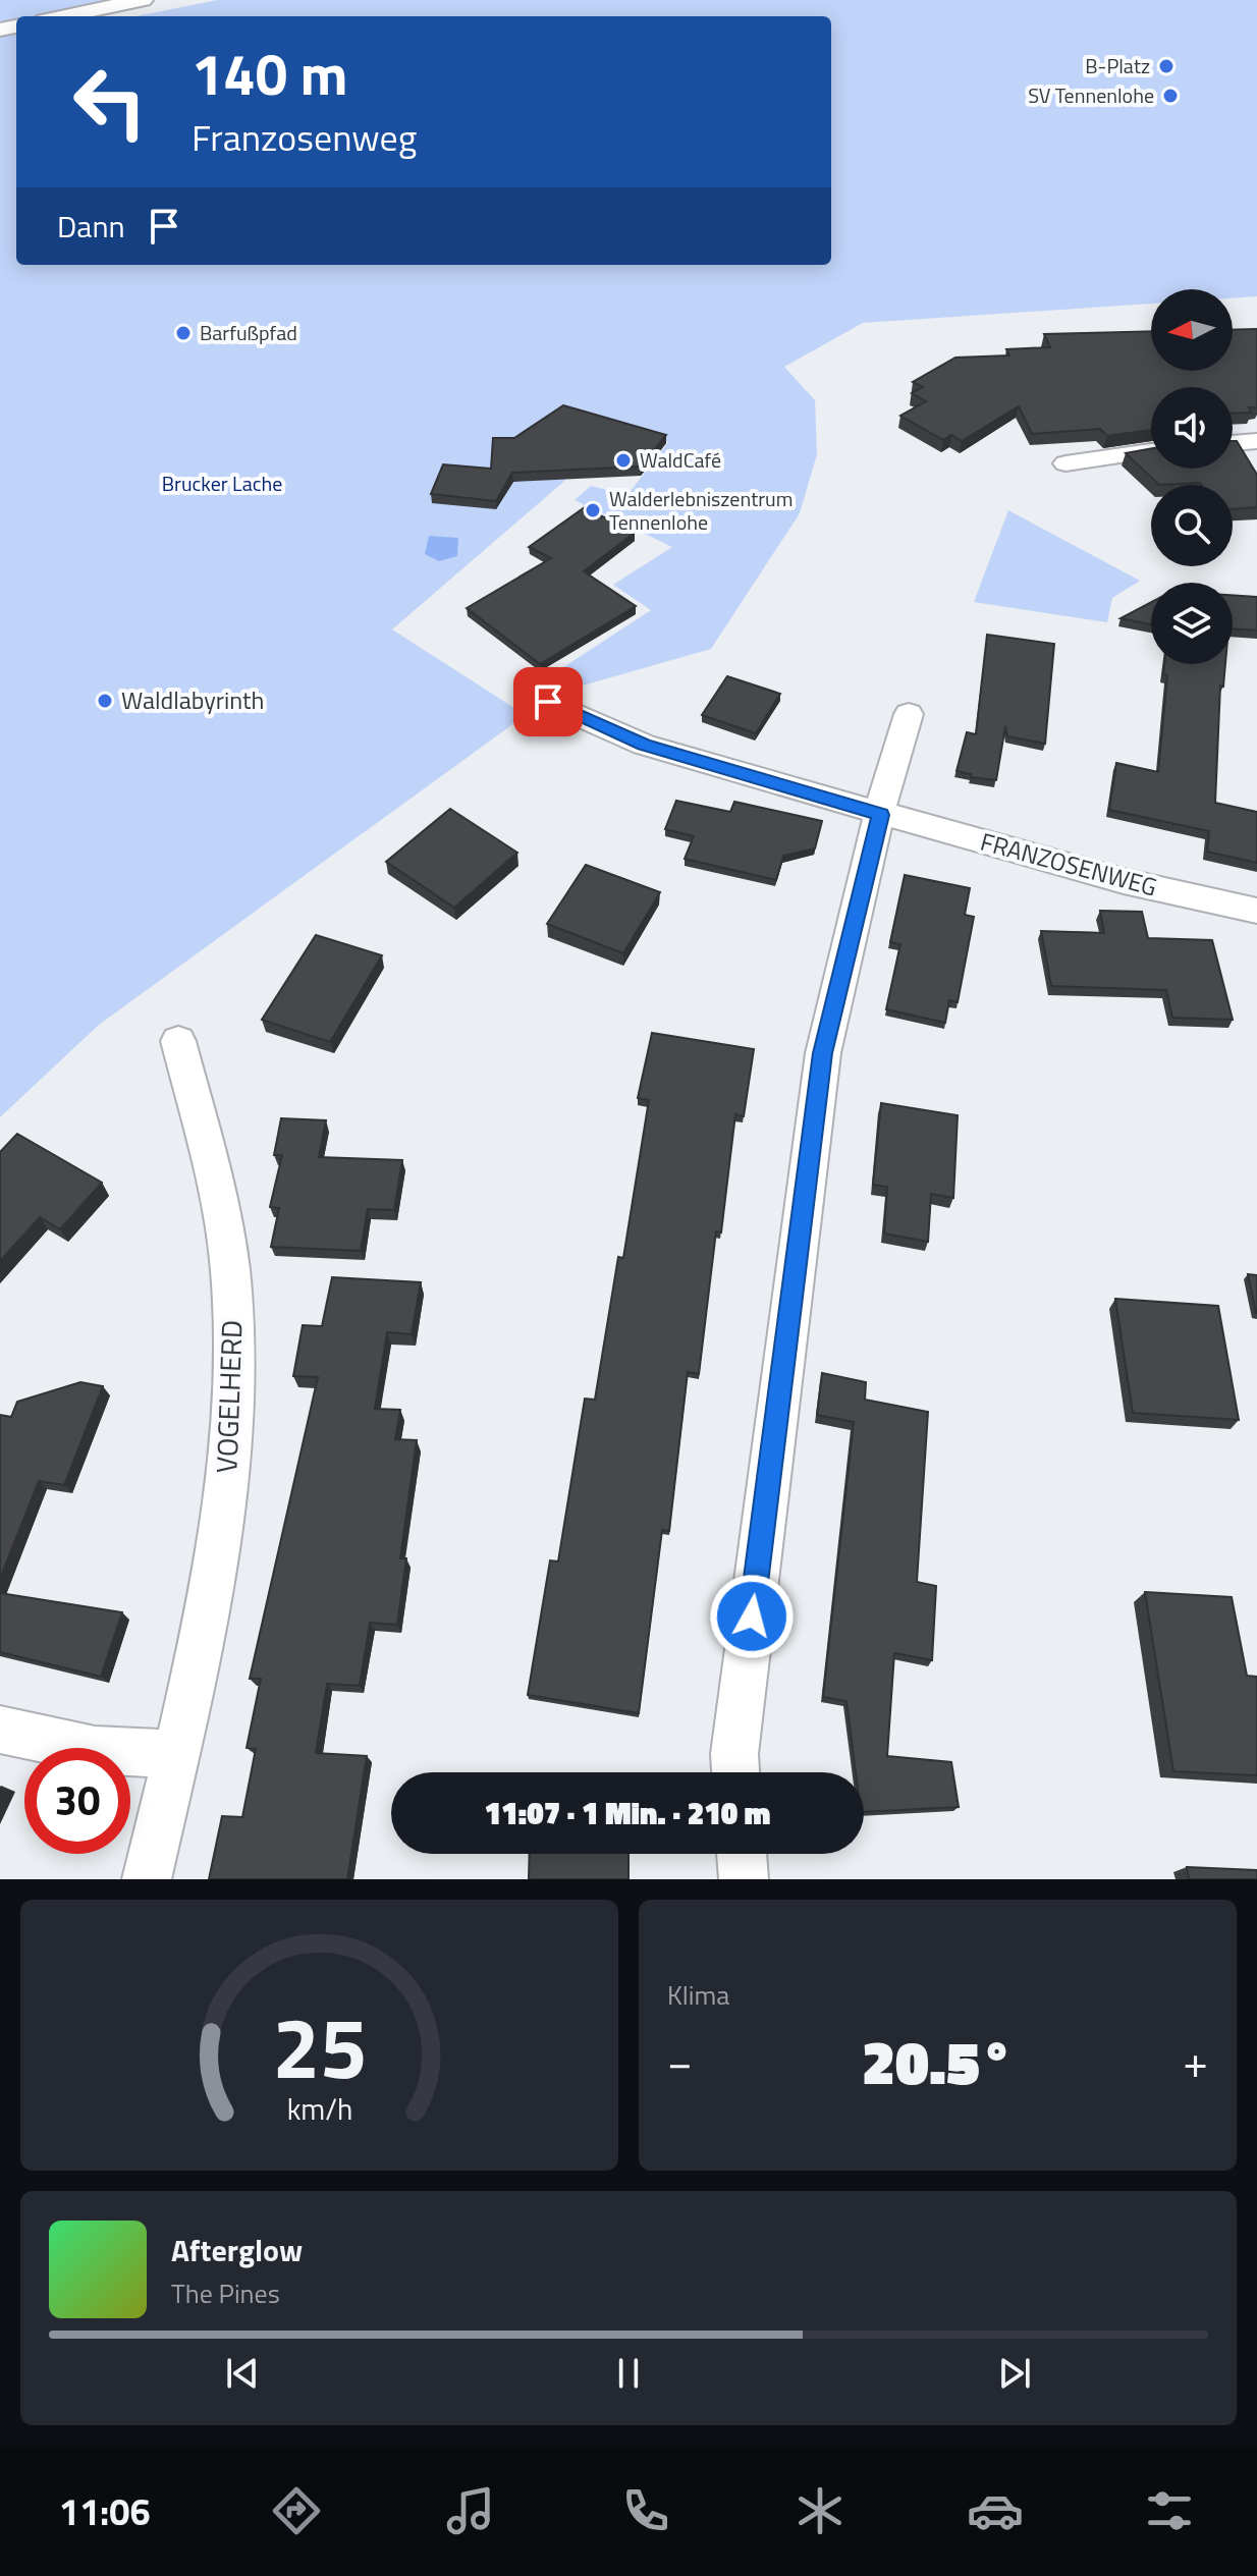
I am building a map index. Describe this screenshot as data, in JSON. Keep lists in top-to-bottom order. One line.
{"streets":{"street":["FRANZOSENWEG","VOGELHERD"]},"parks":["Brucker Lache"],"places":["B-Platz","SV Tennenlohe","Barfußpfad","WaldCafé","Walderlebniszentrum Tennenlohe","Waldlabyrinth"],"north":"left","page":{"turn":["140 m","Franzosenweg"],"then":"Dann","limit":"30","trip":"11:07 · 1 Min. · 210 m","tile":"Klima","heat":["−","20.5°","+"],"song":["Afterglow","The Pines"],"tabs":"11:06","gauge":["25","km/h"]}}
